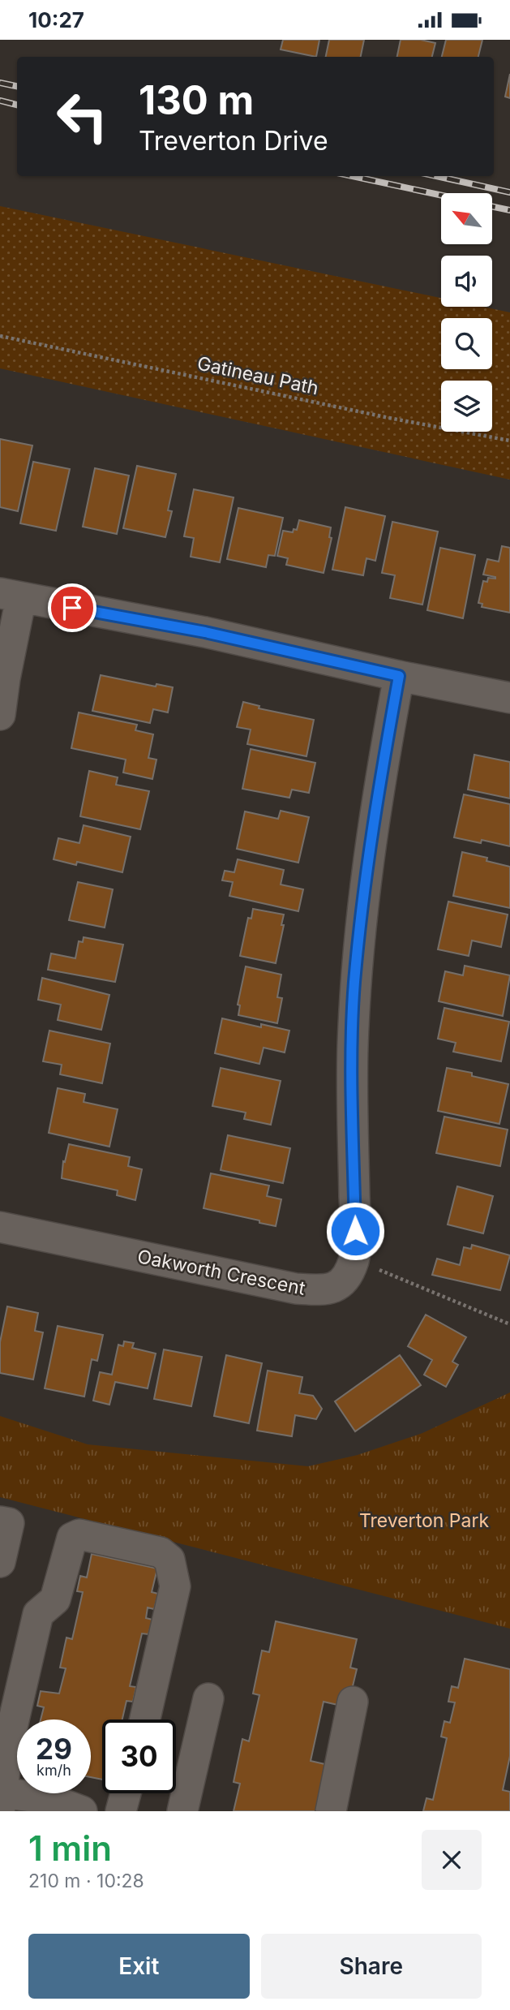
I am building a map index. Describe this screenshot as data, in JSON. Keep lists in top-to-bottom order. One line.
{"streets":{"street":["Oakworth Crescent"],"path":["Gatineau Path"]},"parks":["Treverton Park"],"north":"top left","page":{"status":"10:27","turn":["130 m","Treverton Drive"],"speed":"29 km/h","limit":"30","heading":["1 min","210 m · 10:28"],"buttons":["Exit","Share"]}}
